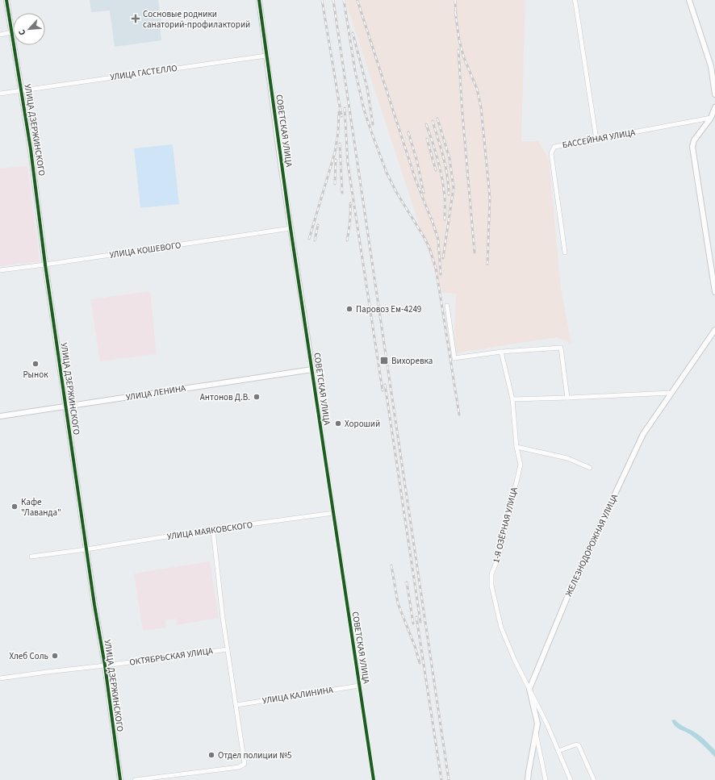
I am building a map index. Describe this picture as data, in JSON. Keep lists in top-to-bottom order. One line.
{"streets":{"street":["УЛИЦА ГАСТЕЛЛО","УЛИЦА ДЗЕРЖИНСКОГО","СОВЕТСКАЯ УЛИЦА","БАССЕЙНАЯ УЛИЦА","УЛИЦА КОШЕВОГО","УЛИЦА ЛЕНИНА","1-Я ОЗЁРНАЯ УЛИЦА","УЛИЦА МАЯКОВСКОГО","ЖЕЛЕЗНОДОРОЖНАЯ УЛИЦА","ОКТЯБРЬСКАЯ УЛИЦА","УЛИЦА КАЛИНИНА"]},"crossings":[["УЛИЦА ГАСТЕЛЛО","УЛИЦА ДЗЕРЖИНСКОГО"],["УЛИЦА ГАСТЕЛЛО","СОВЕТСКАЯ УЛИЦА"],["УЛИЦА ДЗЕРЖИНСКОГО","УЛИЦА КОШЕВОГО"],["УЛИЦА ДЗЕРЖИНСКОГО","УЛИЦА ЛЕНИНА"],["УЛИЦА ДЗЕРЖИНСКОГО","УЛИЦА МАЯКОВСКОГО"],["УЛИЦА ДЗЕРЖИНСКОГО","ОКТЯБРЬСКАЯ УЛИЦА"],["СОВЕТСКАЯ УЛИЦА","УЛИЦА КОШЕВОГО"],["СОВЕТСКАЯ УЛИЦА","УЛИЦА ЛЕНИНА"],["СОВЕТСКАЯ УЛИЦА","УЛИЦА МАЯКОВСКОГО"],["СОВЕТСКАЯ УЛИЦА","УЛИЦА КАЛИНИНА"],["1-Я ОЗЁРНАЯ УЛИЦА","ЖЕЛЕЗНОДОРОЖНАЯ УЛИЦА"]],"places":{"health":["Сосновые родники санаторий-профилакторий"],"other":["Паровоз Ем-4249","Рынок","Антонов Д.В.","Хороший","Кафе \"Лаванда\"","Хлеб Соль","Отдел полиции №5"],"transit":["Вихоревка"]},"north":"bottom left"}
